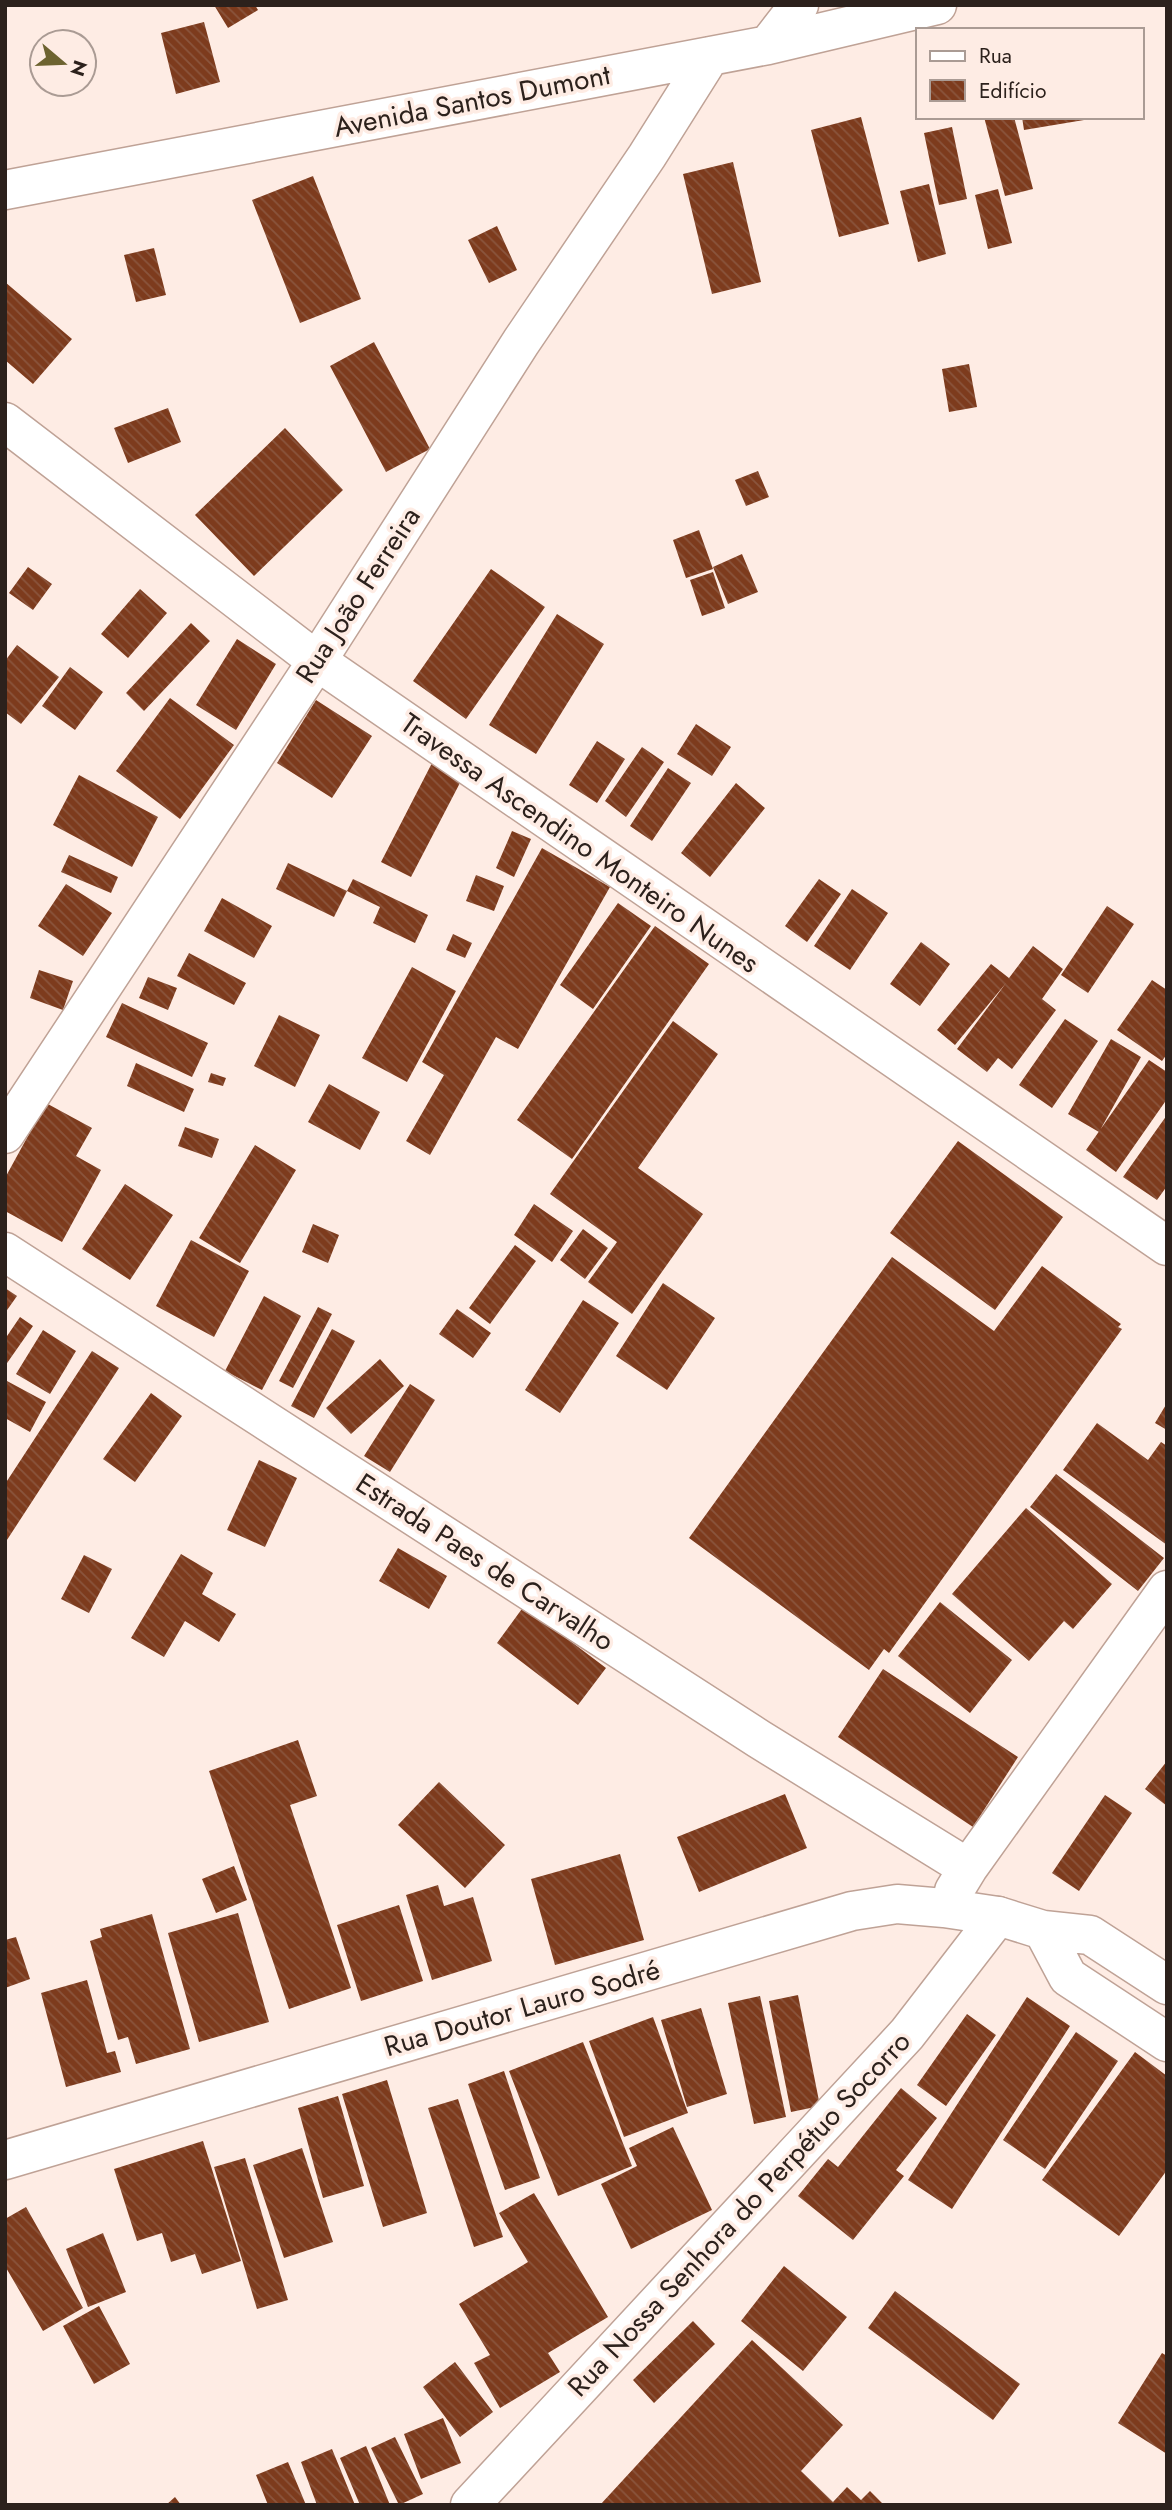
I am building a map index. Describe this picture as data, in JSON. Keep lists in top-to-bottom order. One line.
{"streets":{"street":["Avenida Santos Dumont","Rua João Ferreira","Travessa Ascendino Monteiro Nunes","Estrada Paes de Carvalho","Rua Doutor Lauro Sodré","Rua Nossa Senhora do Perpétuo Socorro"]},"crossings":[["Avenida Santos Dumont","Rua João Ferreira"],["Rua João Ferreira","Travessa Ascendino Monteiro Nunes"],["Rua Doutor Lauro Sodré","Rua Nossa Senhora do Perpétuo Socorro"]],"legend":["Rua","Edifício"],"north":"right"}
